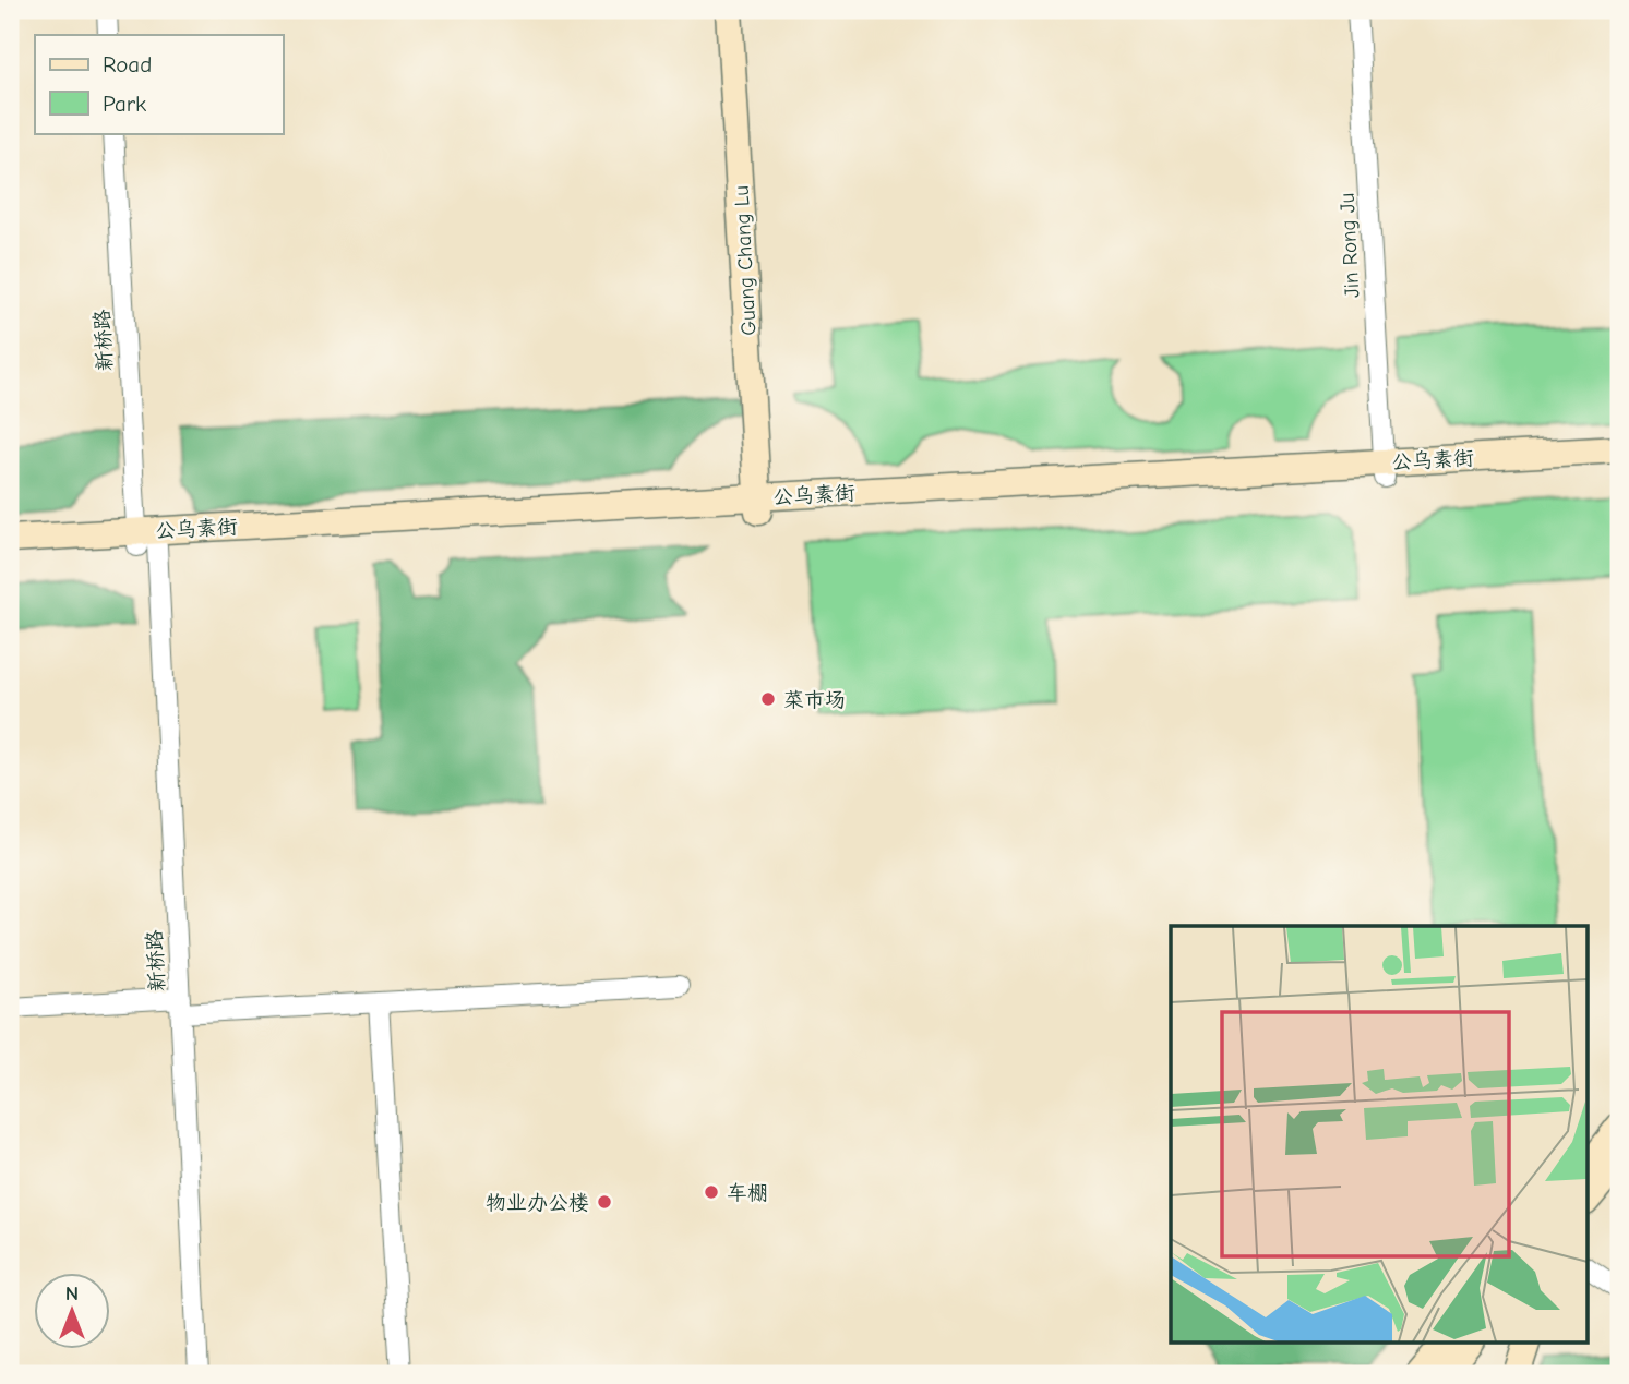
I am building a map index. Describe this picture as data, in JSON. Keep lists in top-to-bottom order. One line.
{"streets":{"main road":["Guang Chang Lu","公乌素街"],"street":["Jin Rong Ju","新桥路"]},"crossings":[["Jin Rong Ju","公乌素街"],["Guang Chang Lu","公乌素街"],["新桥路","公乌素街"]],"places":["菜市场","车棚","物业办公楼"],"legend":["Road","Park"],"north":"top"}
